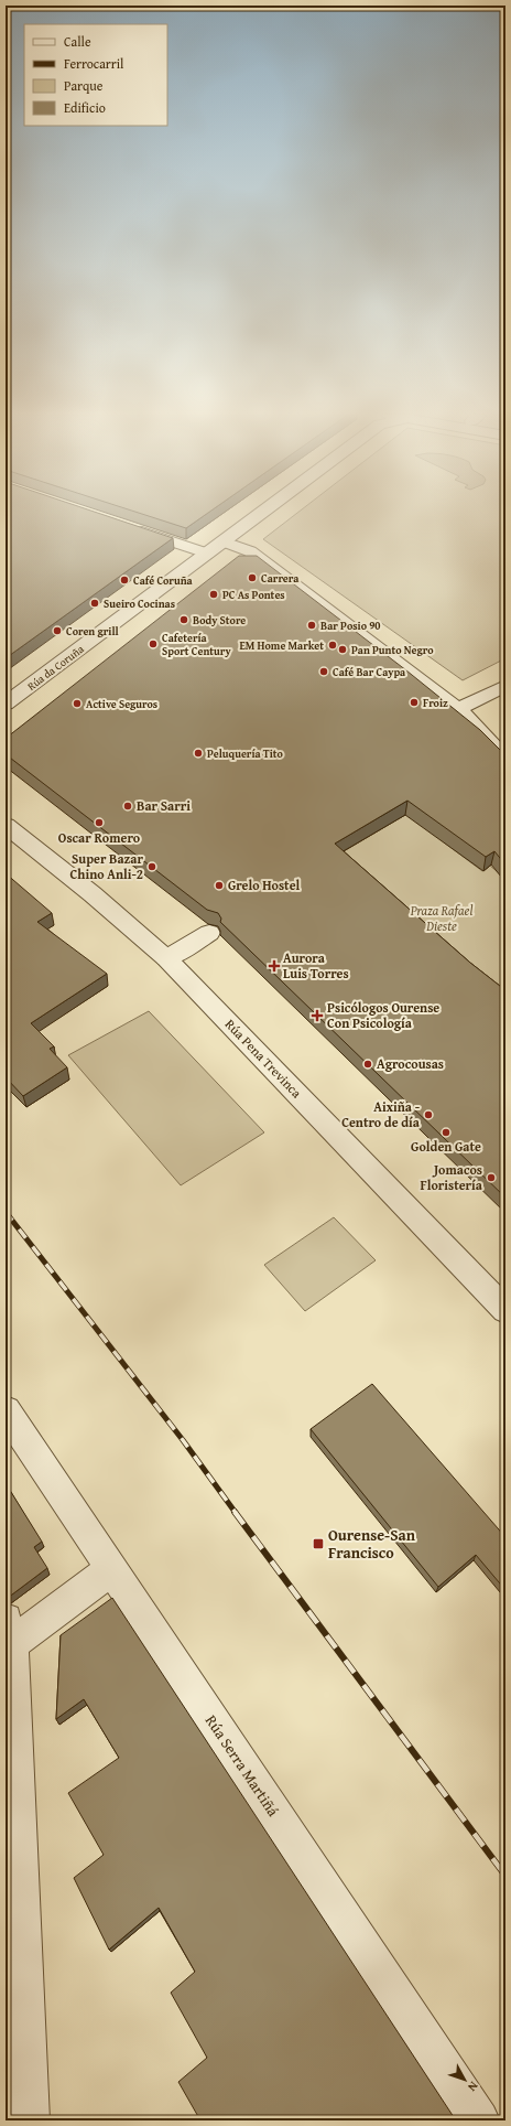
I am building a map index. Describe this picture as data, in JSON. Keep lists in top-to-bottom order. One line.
{"streets":{"street":["Rúa da Coruña","Rúa Pena Trevinca","Rúa Serra Martiñá"]},"parks":["Praza Rafael Dieste"],"places":{"other":["Carrera","Café Coruña","PC As Pontes","Sueiro Cocinas","Body Store","Bar Posio 90","Coren grill","Cafetería Sport Century","EM Home Market","Pan Punto Negro","Café Bar Caypa","Froiz","Active Seguros","Peluquería Tito","Bar Sarri","Oscar Romero","Super Bazar Chino Anli-2","Grelo Hostel","Agrocousas","Aixiña - Centro de día","Golden Gate","Jomacos Floristería"],"health":["Aurora Luis Torres","Psicólogos Ourense Con Psicología"],"transit":["Ourense-San Francisco"]},"legend":["Calle","Ferrocarril","Parque","Edificio"],"north":"bottom right"}
